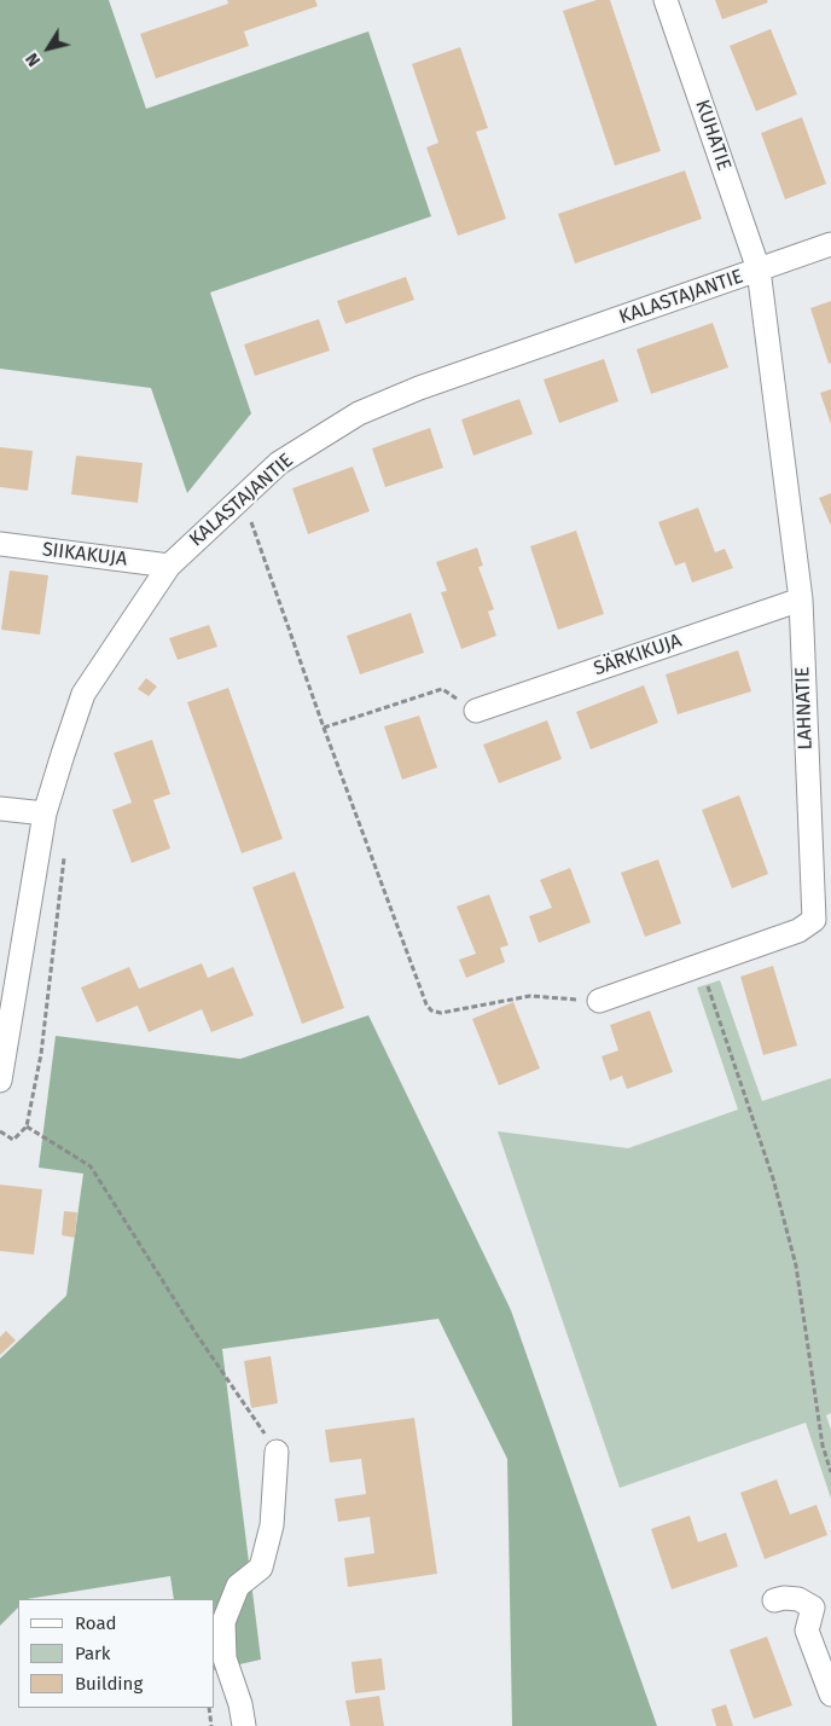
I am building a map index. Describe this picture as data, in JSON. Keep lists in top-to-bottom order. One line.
{"streets":{"street":["KUHATIE","KALASTAJANTIE","SIIKAKUJA","SÄRKIKUJA","LAHNATIE"]},"crossings":[["KUHATIE","KALASTAJANTIE"],["KUHATIE","LAHNATIE"],["KALASTAJANTIE","SIIKAKUJA"],["KALASTAJANTIE","LAHNATIE"],["SÄRKIKUJA","LAHNATIE"]],"legend":["Road","Park","Building"],"north":"bottom left"}
